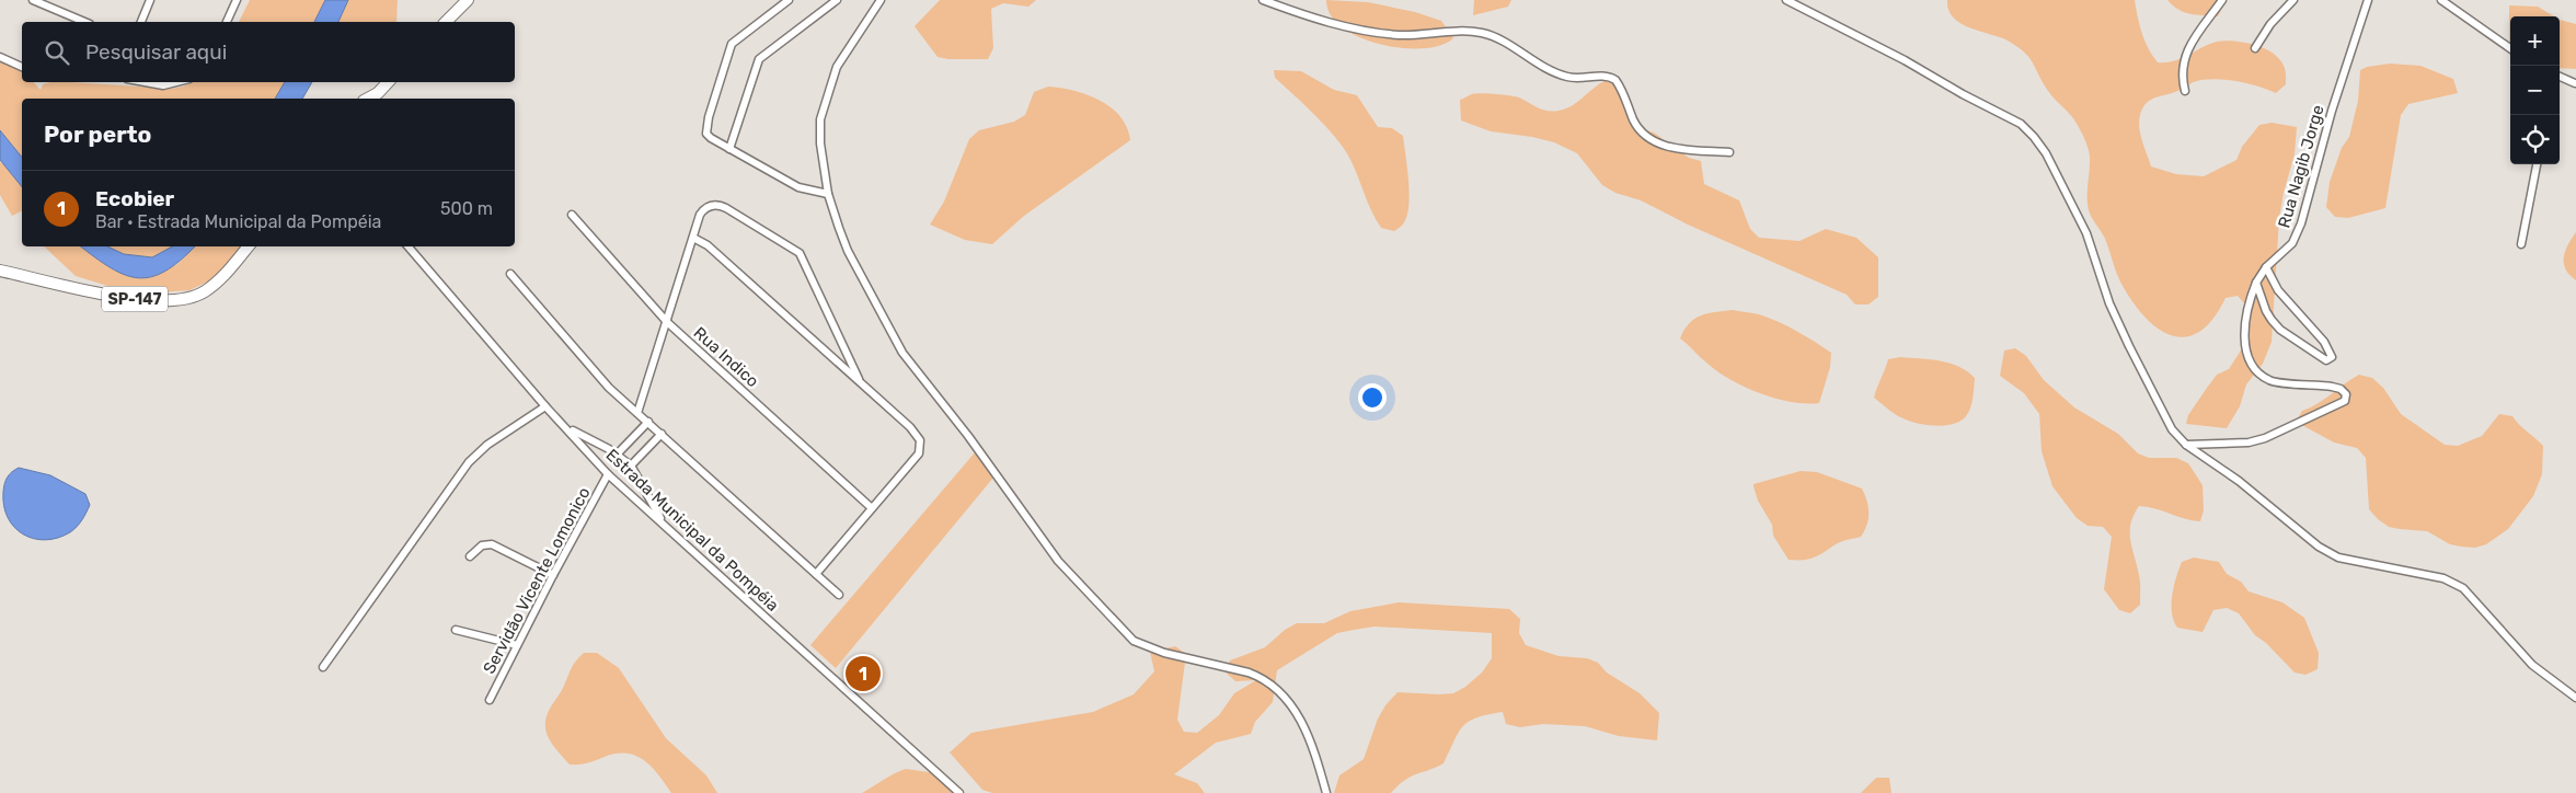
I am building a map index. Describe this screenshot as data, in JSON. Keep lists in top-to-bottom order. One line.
{"streets":{"main road":["SP-147"],"street":["Rua Nagib Jorge","Rua Indico","Estrada Municipal da Pompéia","Servidão Vicente Lomonico"]},"crossings":[["Estrada Municipal da Pompéia","Servidão Vicente Lomonico"]],"page":{"map_buttons":["+","−"],"search":"Pesquisar aqui","heading":"Por perto","list":[{"mark":"1","name":"Ecobier","note":"Bar · Estrada Municipal da Pompéia","value":"500 m"}],"pins":"1"}}
